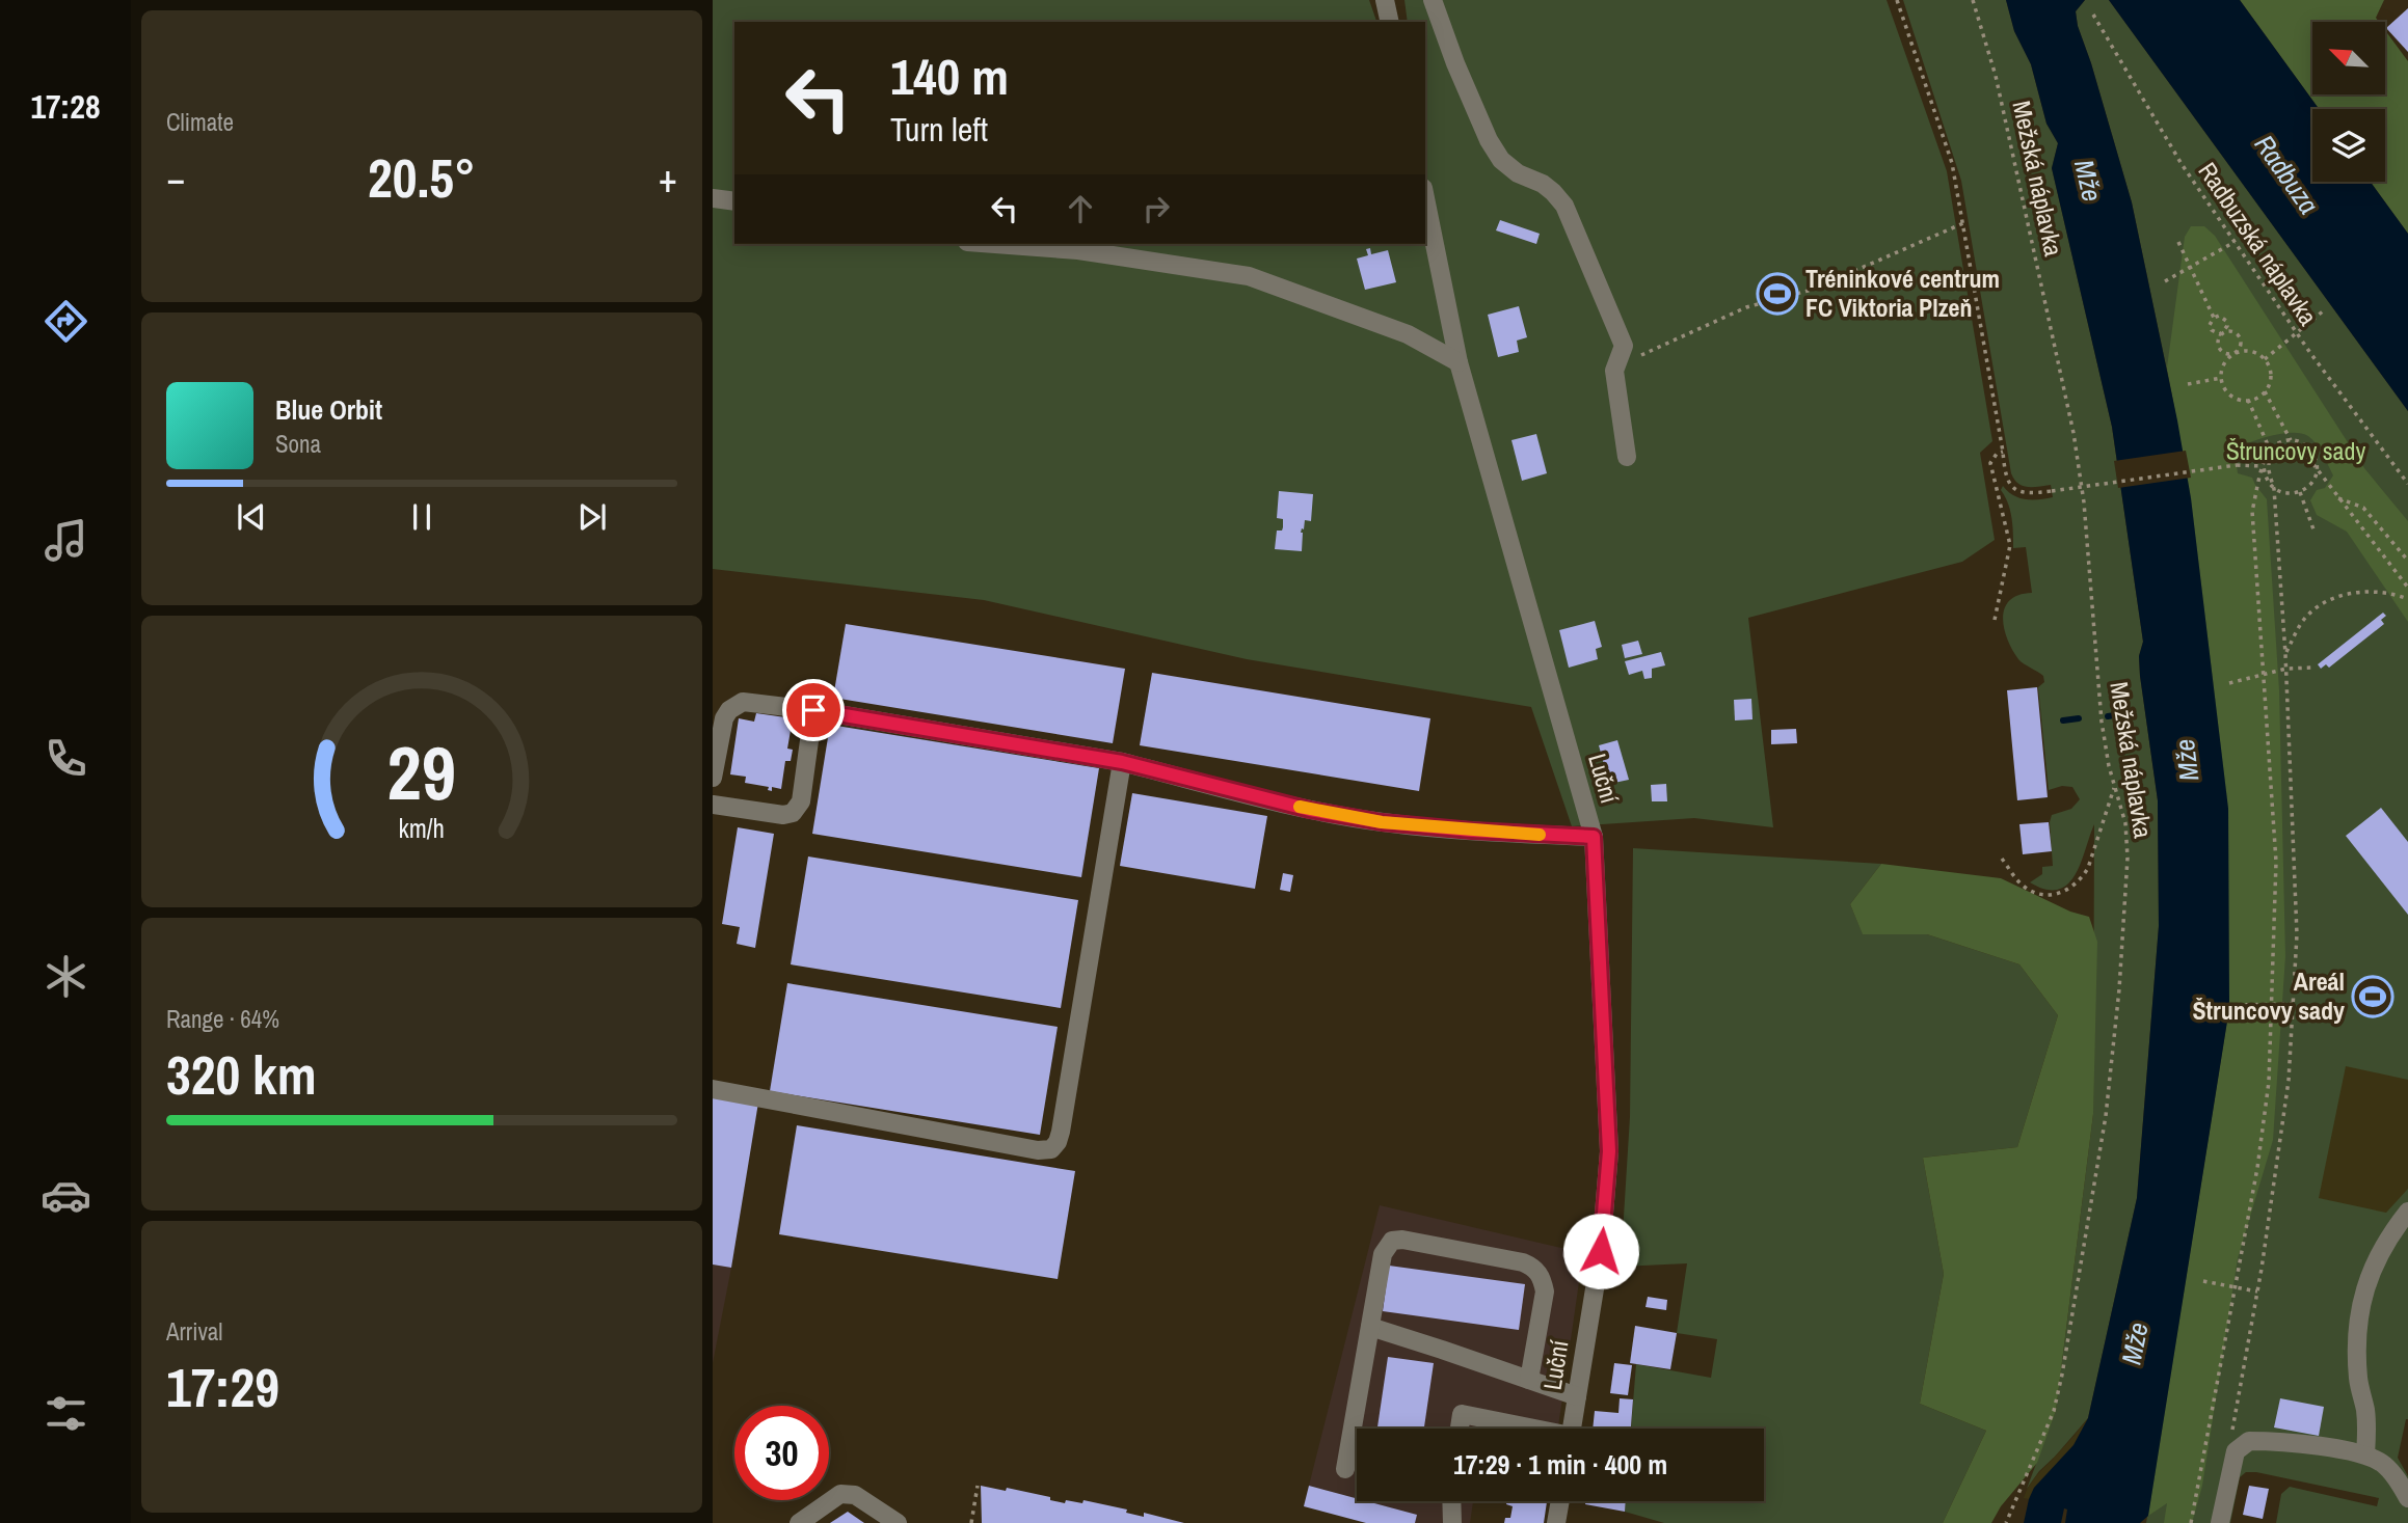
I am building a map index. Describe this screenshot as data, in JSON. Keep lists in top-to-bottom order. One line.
{"streets":{"street":["Luční"],"path":["Mežská náplavka","Radbuzská náplavka"]},"water":["Radbuza","Mže"],"parks":["Štruncovy sady"],"places":{"sports":["Tréninkové centrum FC Viktoria Plzeň","Areál Štruncovy sady"]},"north":"top left","page":{"tabs":"17:28","tile":["Climate",["Range · 64%","320 km"],["Arrival","17:29"]],"turn":["140 m","Turn left"],"heat":["−","20.5°","+"],"song":["Blue Orbit","Sona"],"limit":"30","trip":"17:29 · 1 min · 400 m","gauge":["29","km/h"]}}
